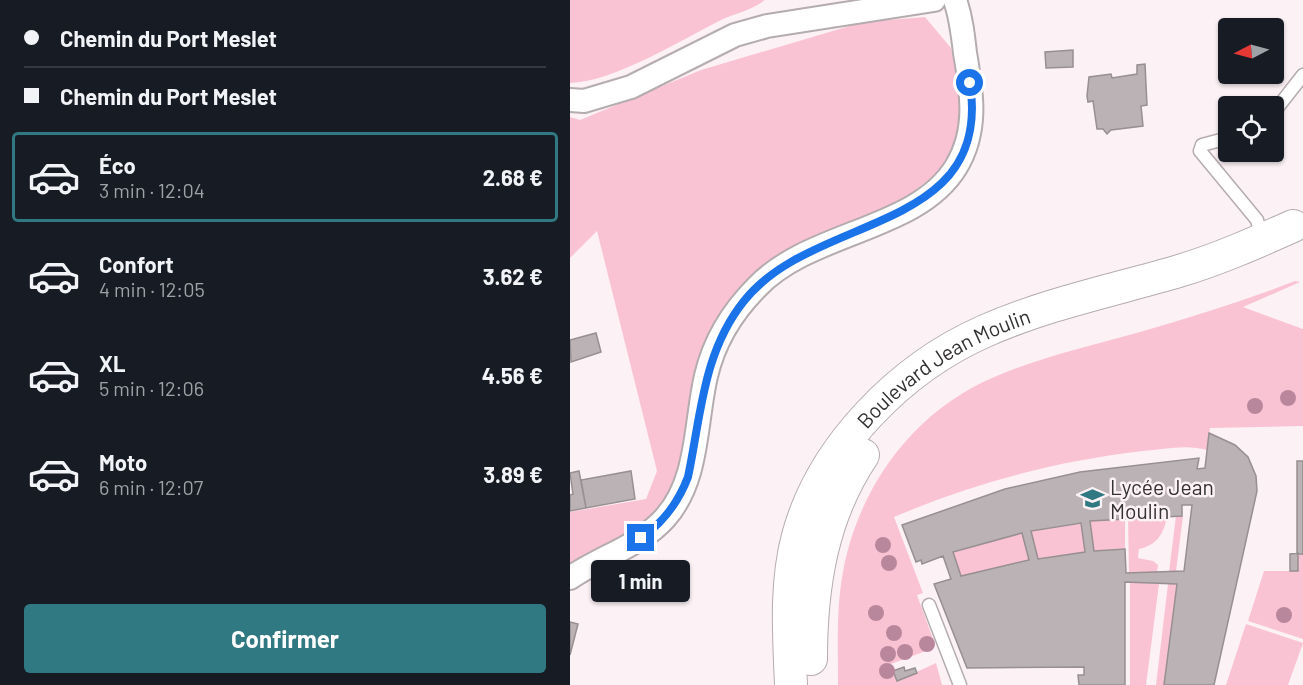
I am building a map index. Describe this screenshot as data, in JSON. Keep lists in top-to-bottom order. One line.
{"streets":{"main road":["Boulevard Jean Moulin"]},"places":{"school or university":["Lycée Jean Moulin"]},"north":"left","page":{"banner":["Chemin du Port Meslet","Chemin du Port Meslet"],"list":[{"name":"Éco","note":"3 min · 12:04","value":"2.68 €"},{"name":"Confort","note":"4 min · 12:05","value":"3.62 €"},{"name":"XL","note":"5 min · 12:06","value":"4.56 €"},{"name":"Moto","note":"6 min · 12:07","value":"3.89 €"}],"bubble":"1 min","buttons":"Confirmer"}}
